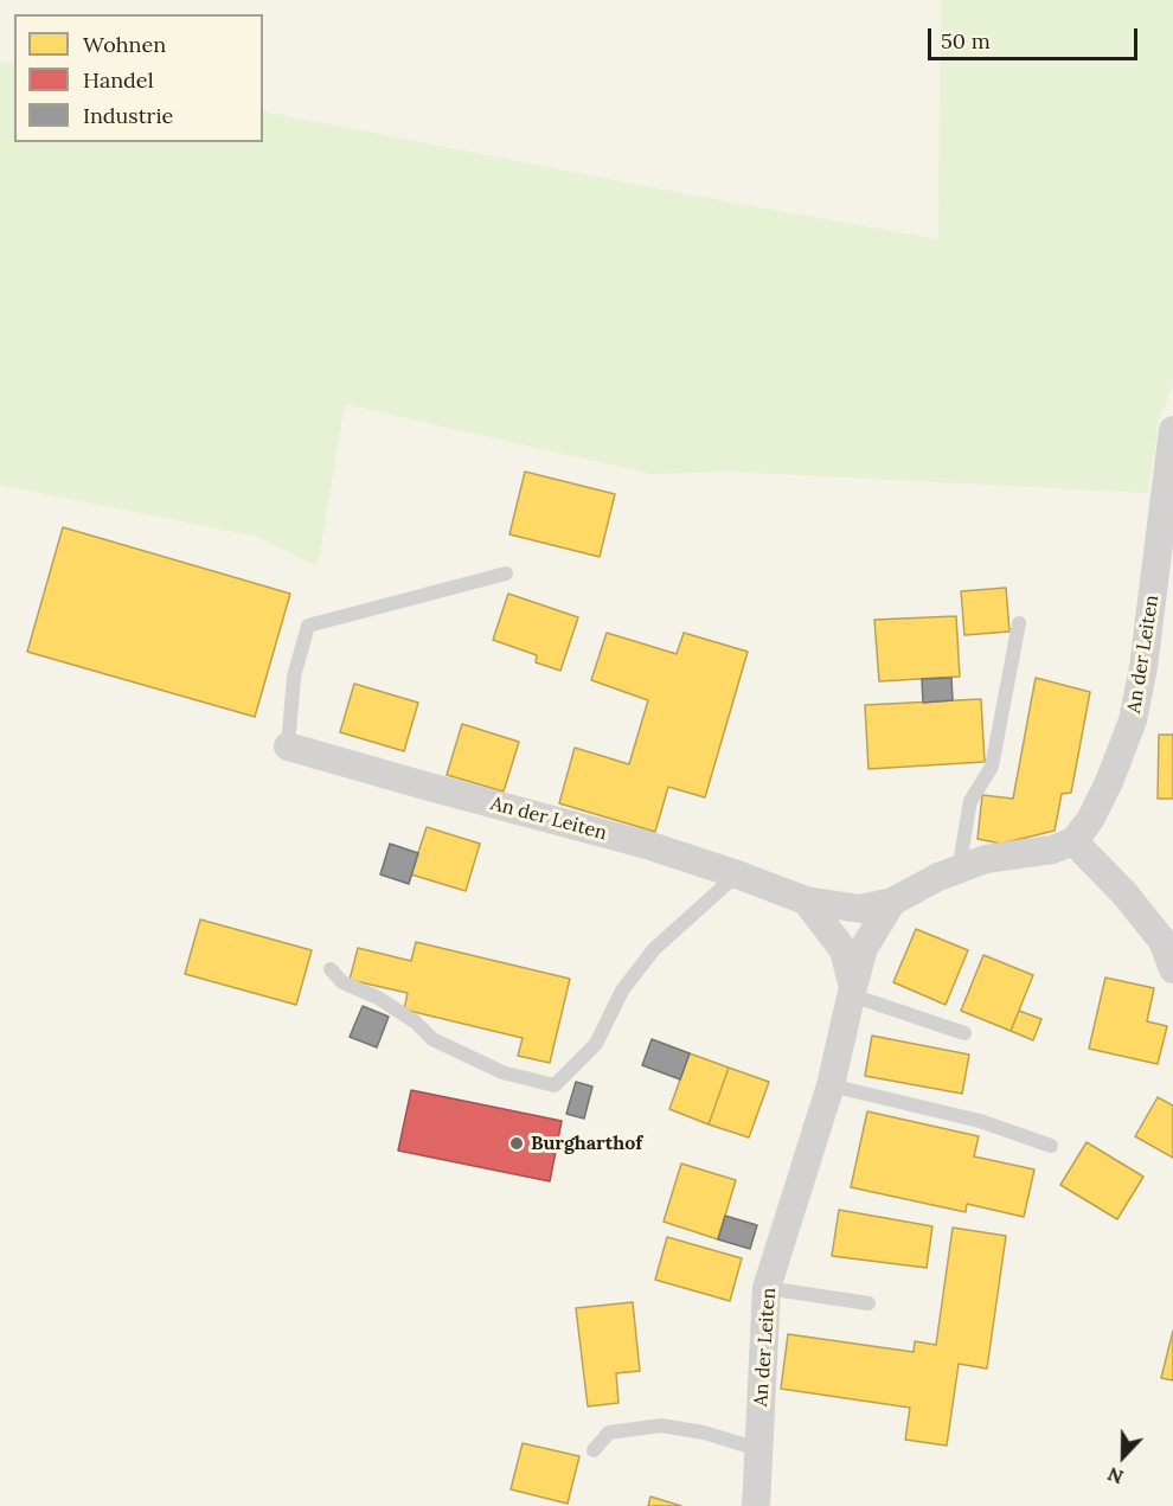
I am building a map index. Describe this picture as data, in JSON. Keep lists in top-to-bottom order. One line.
{"streets":{"street":["An der Leiten"]},"places":["Burgharthof"],"legend":["Wohnen","Handel","Industrie"],"scale_bar":"50 m","north":"bottom"}
